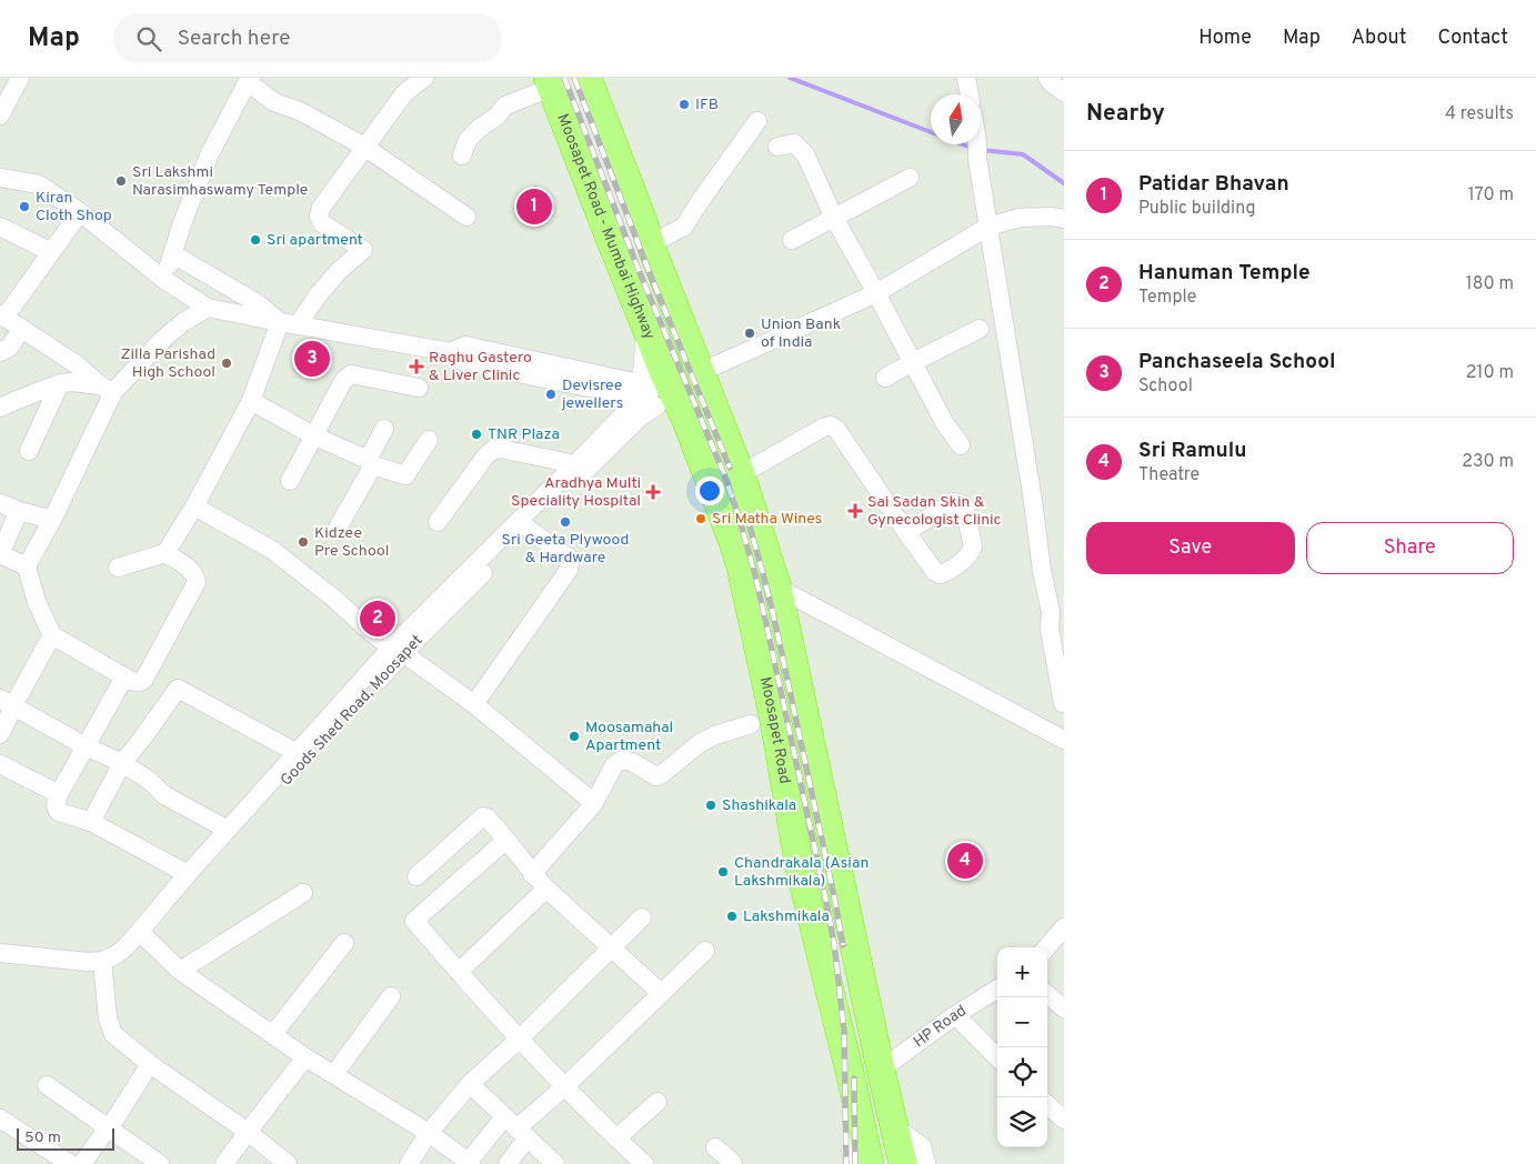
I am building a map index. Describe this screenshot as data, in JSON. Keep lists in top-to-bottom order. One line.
{"streets":{"highway":["Moosapet Road - Mumbai Highway","Moosapet Road"],"street":["Goods Shed Road, Moosapet","HP Road"]},"crossings":[["Moosapet Road - Mumbai Highway","Goods Shed Road, Moosapet"],["Moosapet Road - Mumbai Highway","Moosapet Road"],["Goods Shed Road, Moosapet","Moosapet Road"],["Moosapet Road","HP Road"]],"places":{"other":["IFB","Sri Lakshmi Narasimhaswamy Temple","Kiran Cloth Shop","Sri apartment","Union Bank of India","Zilla Parishad High School","Devisree jewellers","TNR Plaza","Sri Matha Wines","Sri Geeta Plywood & Hardware","Kidzee Pre School","Moosamahal Apartment","Shashikala","Chandrakala (Asian Lakshmikala)","Lakshmikala"],"health":["Raghu Gastero & Liver Clinic","Aradhya Multi Speciality Hospital","Sai Sadan Skin & Gynecologist Clinic"]},"scale_bar":"50 m","north":"top","page":{"header":"Map","search":"Search here","nav":["Home","Map","About","Contact"],"heading":["Nearby","4 results"],"list":[{"mark":"1","name":"Patidar Bhavan","note":"Public building","value":"170 m"},{"mark":"2","name":"Hanuman Temple","note":"Temple","value":"180 m"},{"mark":"3","name":"Panchaseela School","note":"School","value":"210 m"},{"mark":"4","name":"Sri Ramulu","note":"Theatre","value":"230 m"}],"pins":["1","3","2","4"],"buttons":["Save","Share"],"map_buttons":["+","−"],"scale":"50 m"}}
